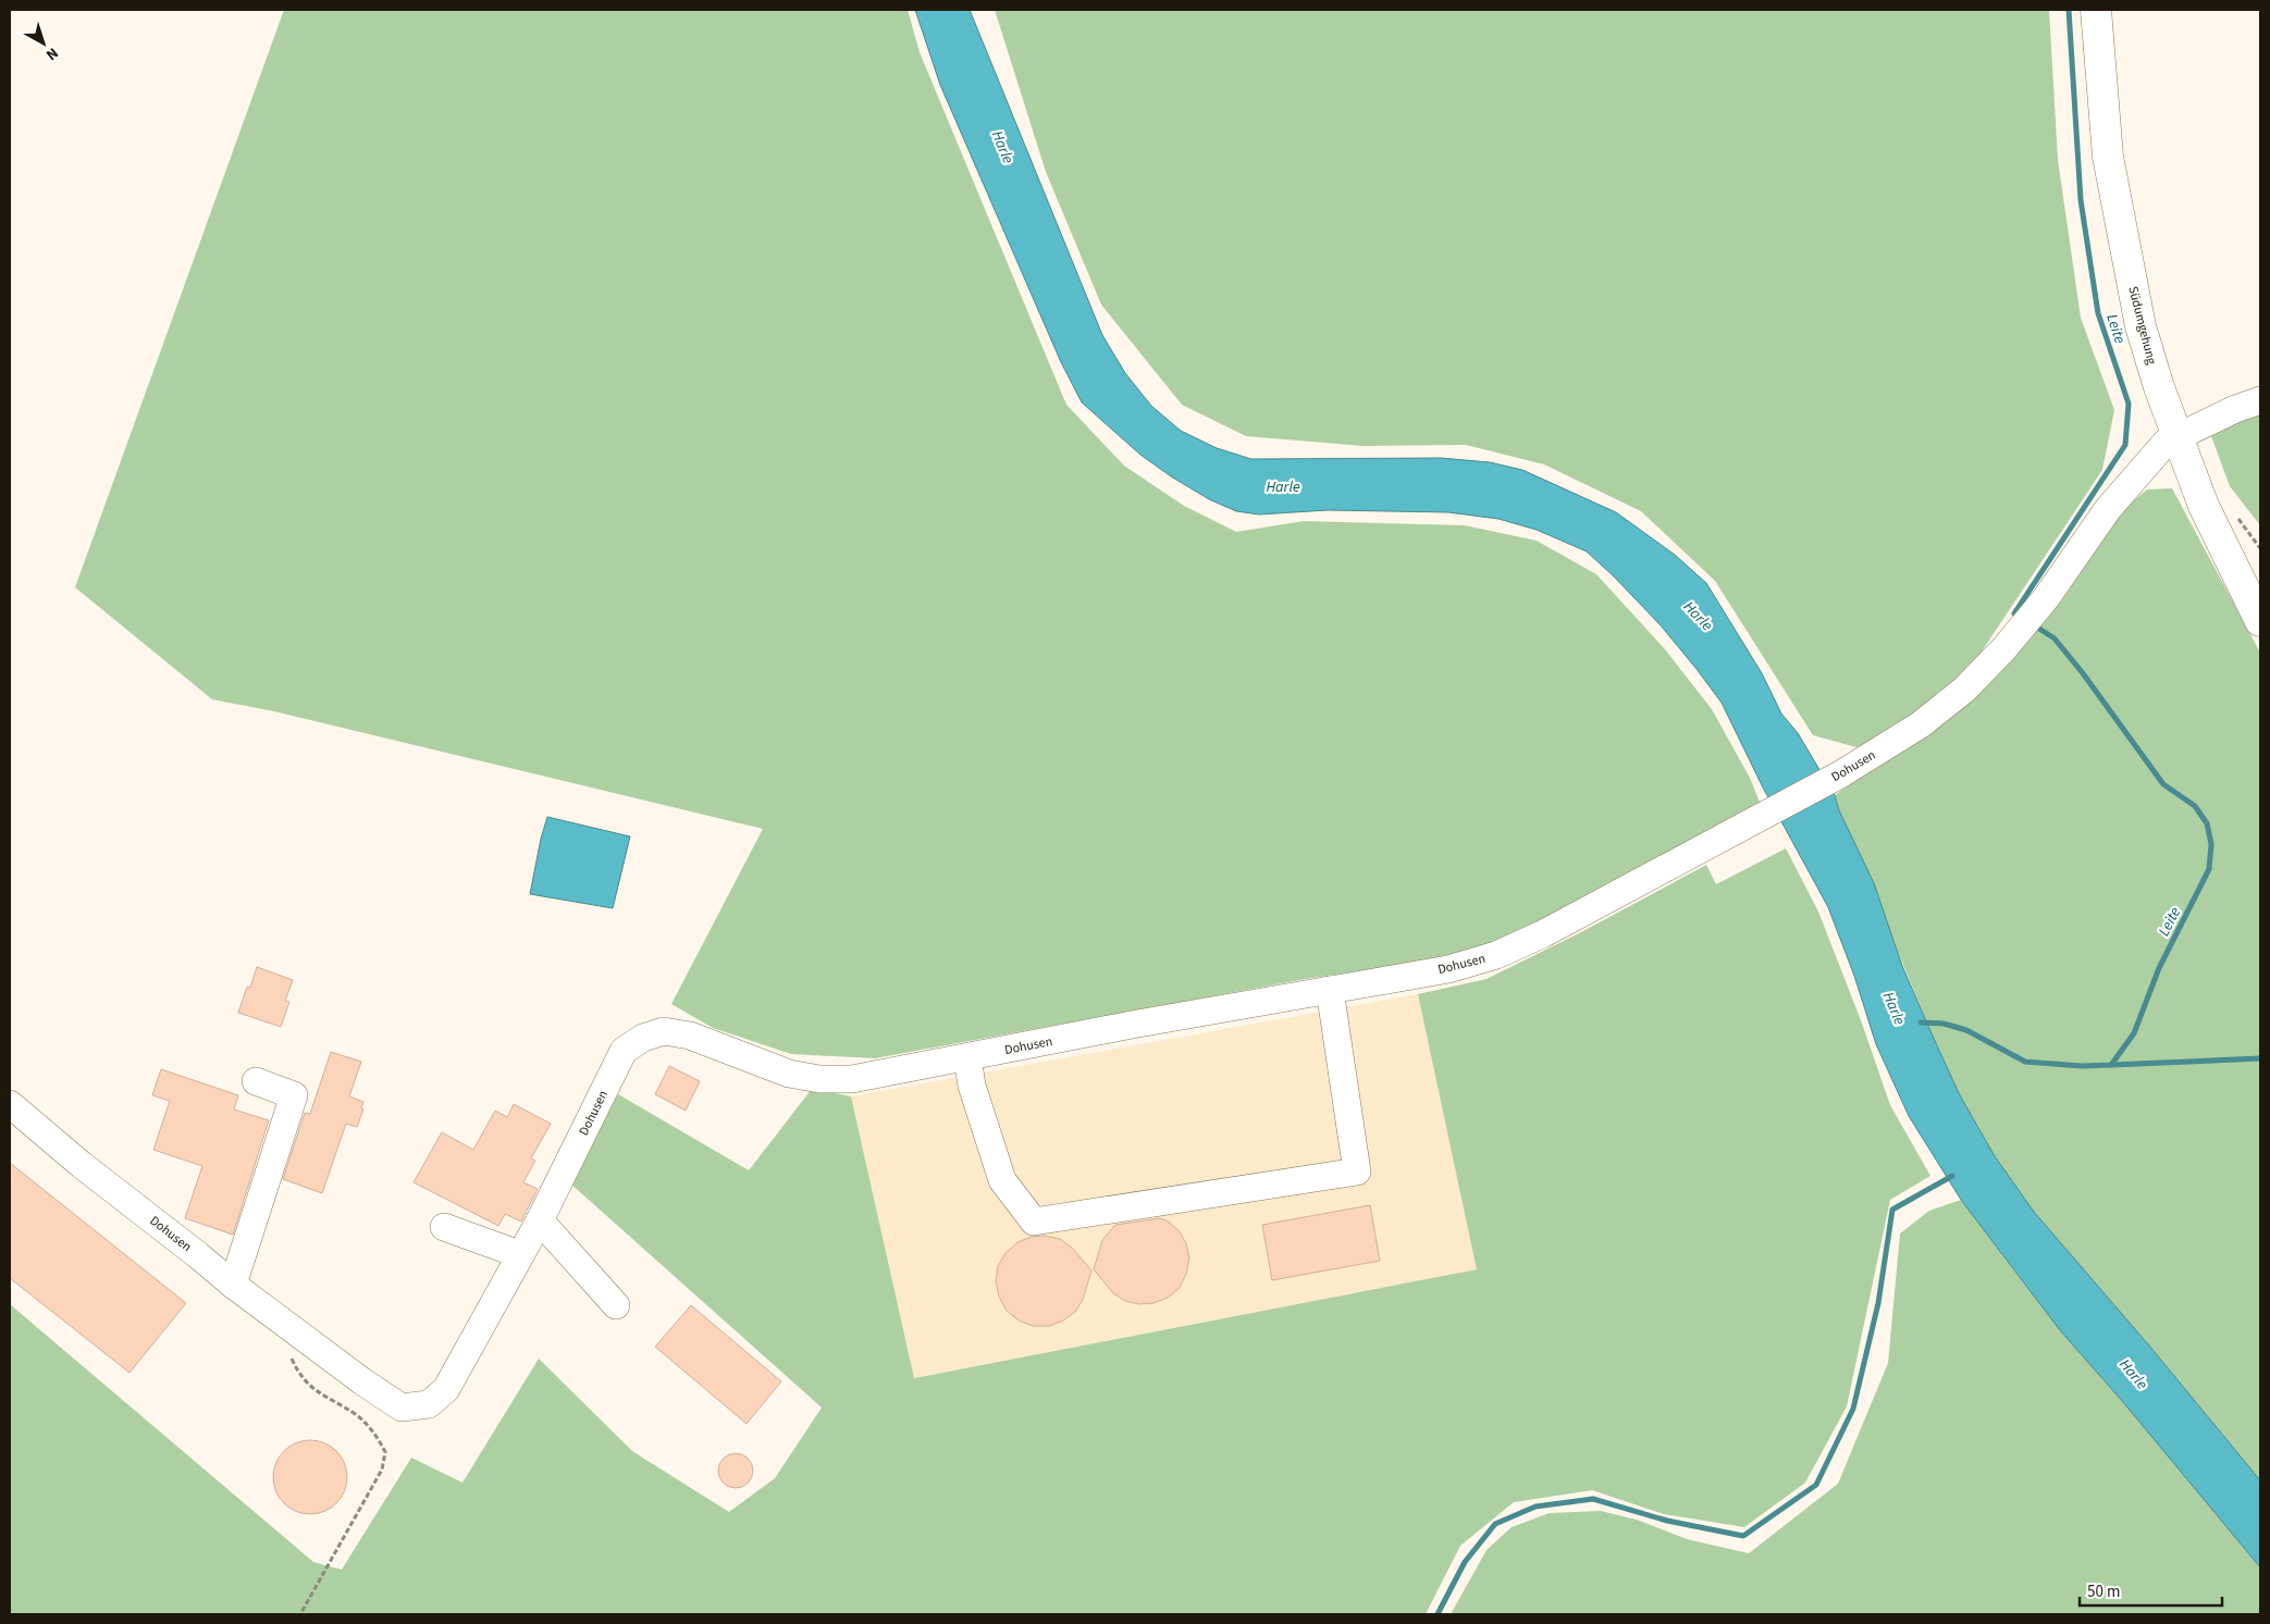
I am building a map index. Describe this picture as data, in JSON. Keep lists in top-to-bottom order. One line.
{"streets":{"main road":["Südumgehung"],"street":["Dohusen"]},"crossings":[["Südumgehung","Dohusen"]],"water":["Harle","Leite"],"scale_bar":"50 m","north":"bottom right"}
